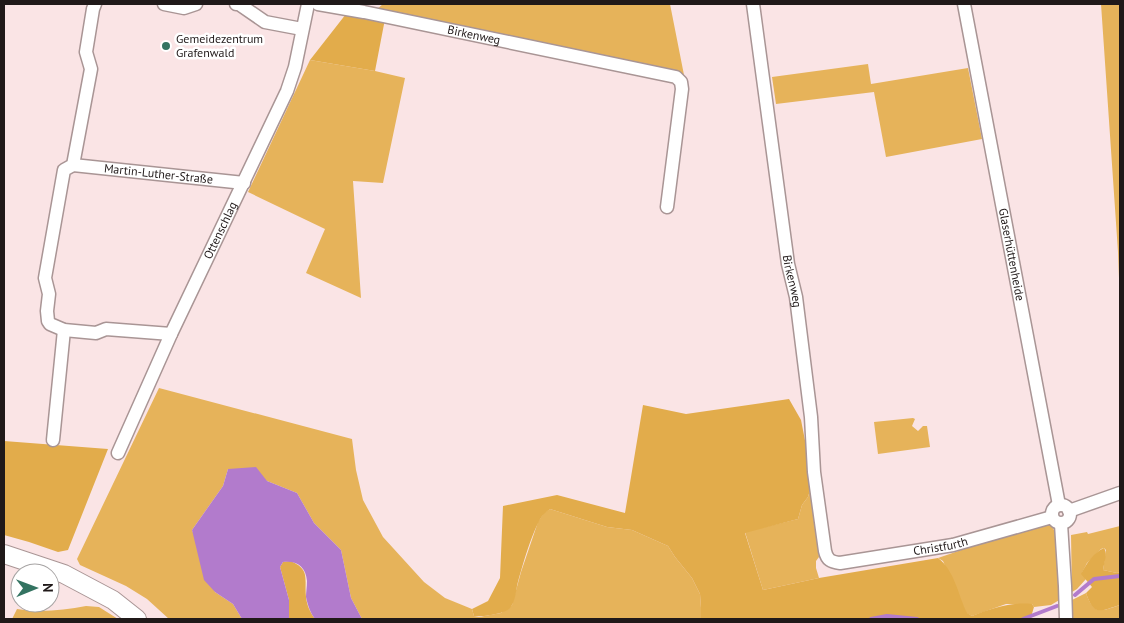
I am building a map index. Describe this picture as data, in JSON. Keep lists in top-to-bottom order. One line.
{"streets":{"street":["Birkenweg","Martin-Luther-Straße","Ottenschlag","Glaserhüttenheide","Christfurth"]},"crossings":[["Birkenweg","Christfurth"],["Martin-Luther-Straße","Ottenschlag"]],"places":["Gemeidezentrum Grafenwald"],"north":"right"}
